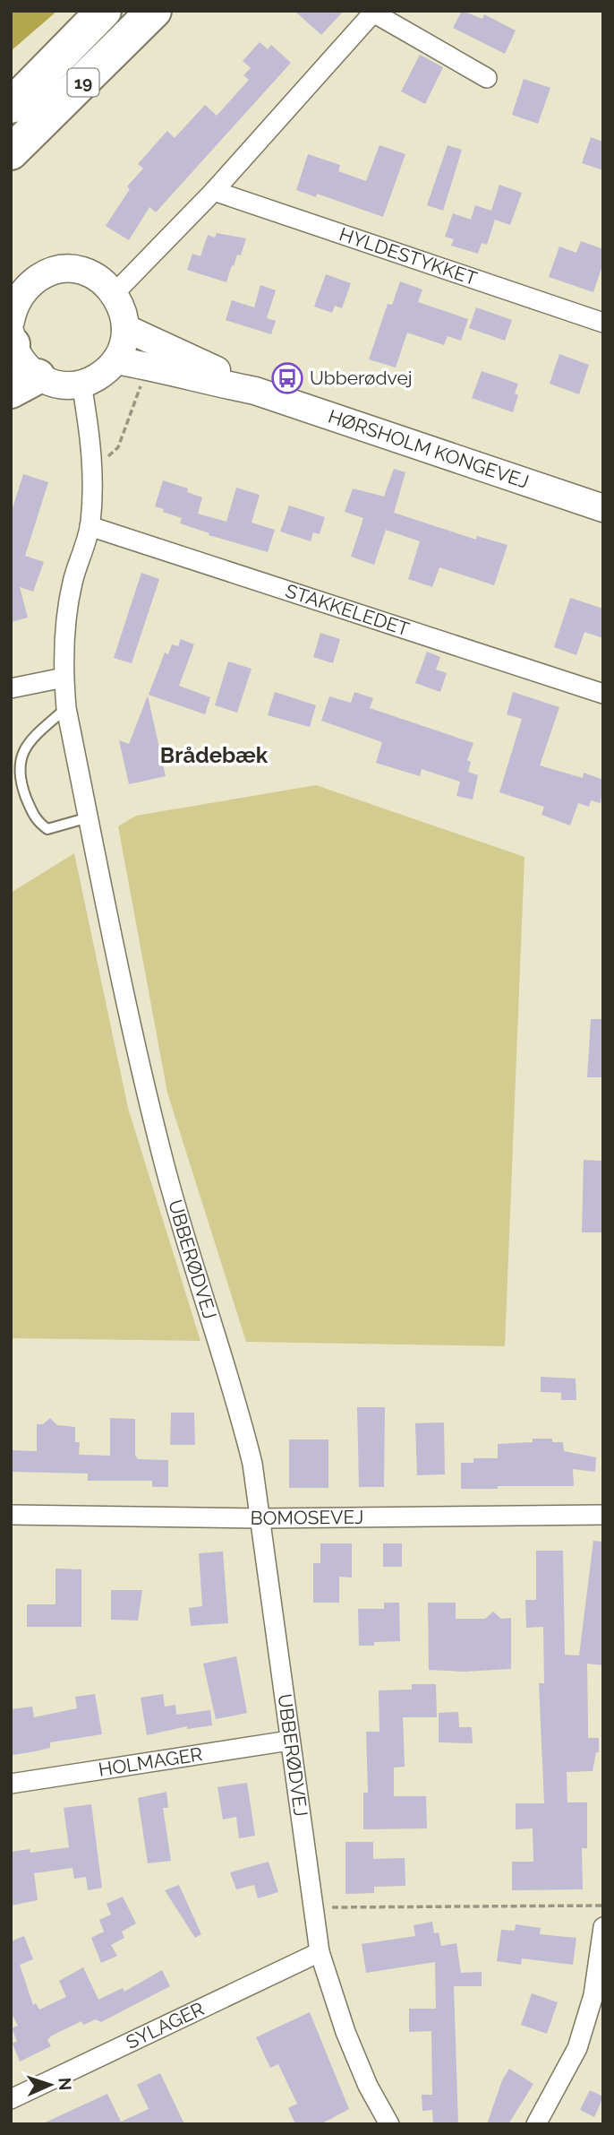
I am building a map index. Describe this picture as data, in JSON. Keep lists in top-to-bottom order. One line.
{"streets":{"highway":["19"],"main road":["HØRSHOLM KONGEVEJ"],"street":["HYLDESTYKKET","STAKKELEDET","UBBERØDVEJ","BOMOSEVEJ","HOLMAGER","SYLAGER"]},"crossings":[["HØRSHOLM KONGEVEJ","UBBERØDVEJ"],["STAKKELEDET","UBBERØDVEJ"],["UBBERØDVEJ","BOMOSEVEJ"],["UBBERØDVEJ","HOLMAGER"],["UBBERØDVEJ","SYLAGER"]],"districts":["Brådebæk"],"places":{"bus stop":["Ubberødvej"]},"north":"right"}
